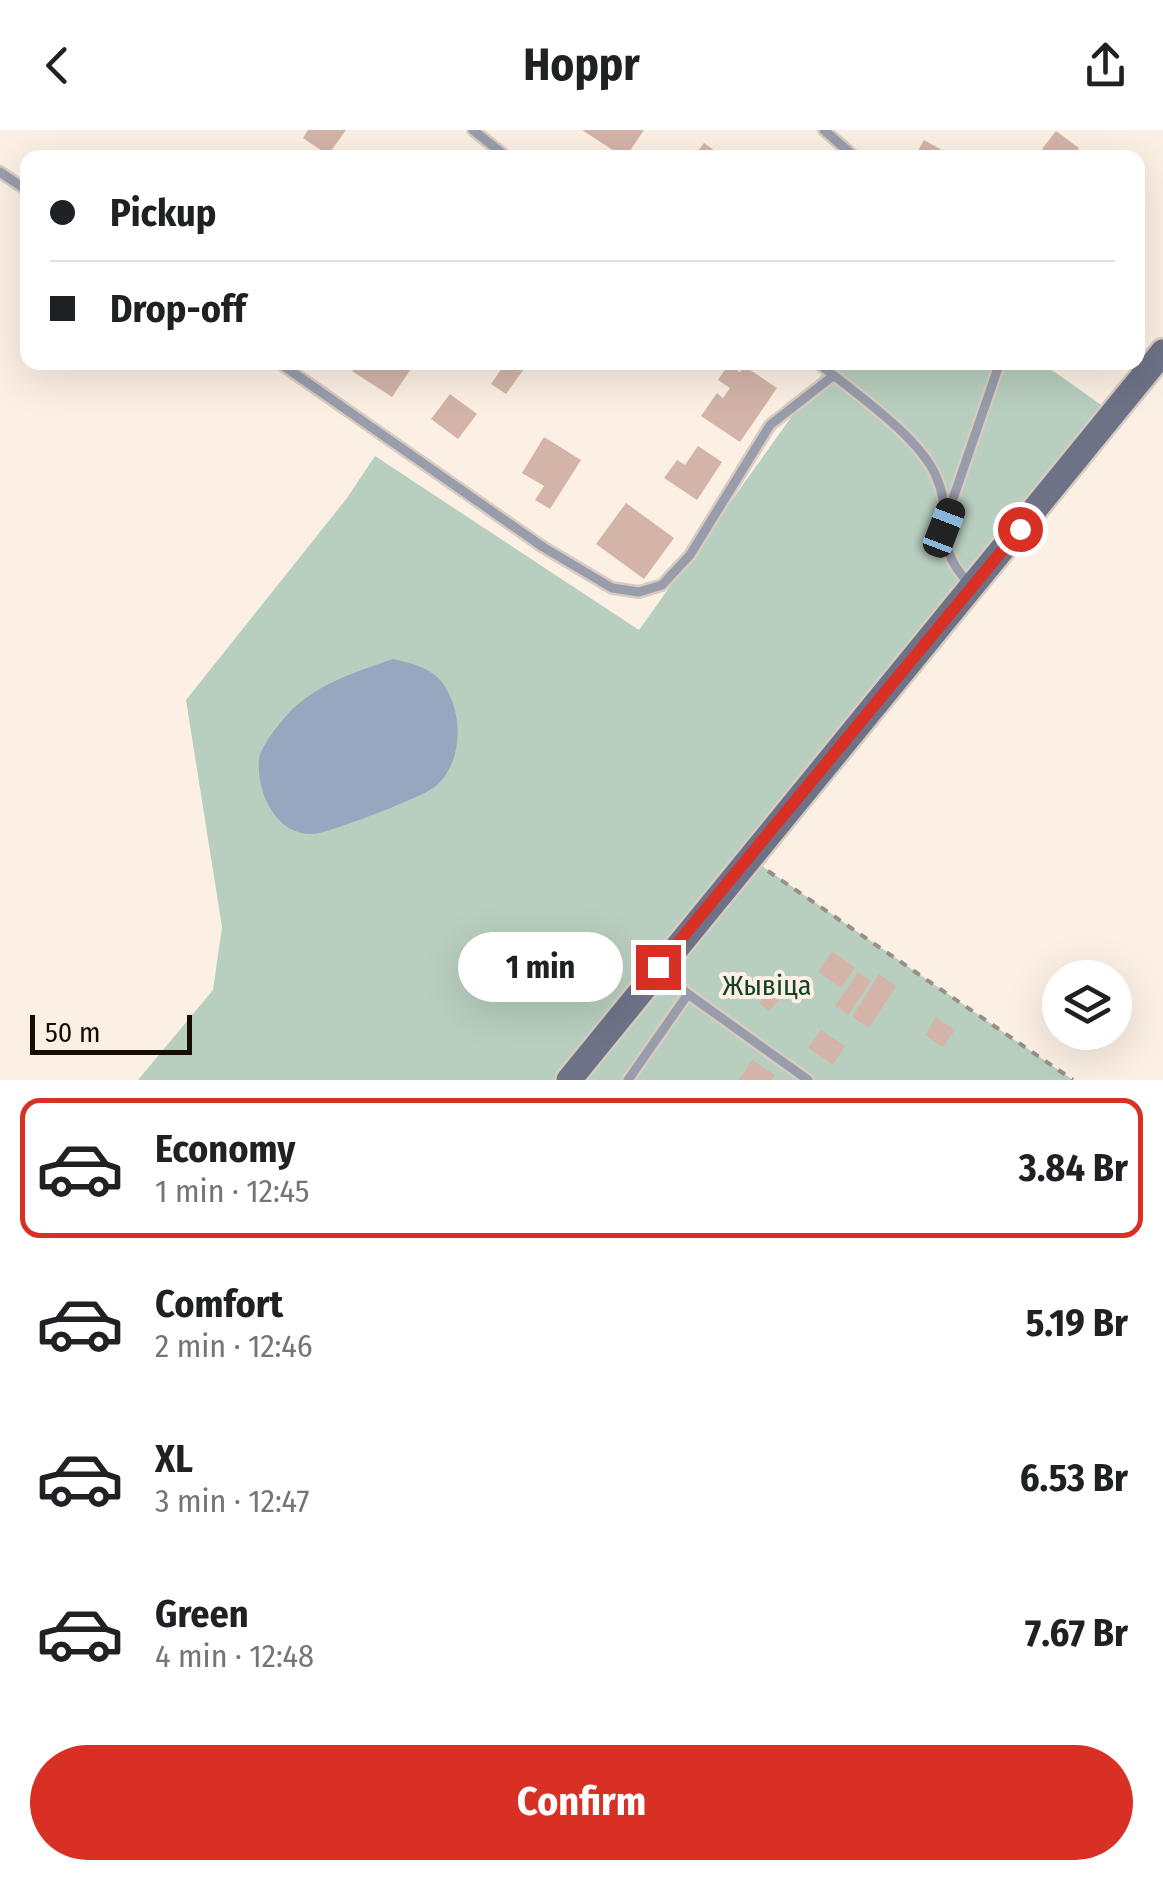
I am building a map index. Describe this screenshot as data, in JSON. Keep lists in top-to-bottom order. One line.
{"parks":["Жывіца"],"scale_bar":"50 m","page":{"header":"Hoppr","banner":["Pickup","Drop-off"],"bubble":"1 min","scale":"50 m","list":[{"name":"Economy","note":"1 min · 12:45","value":"3.84 Br"},{"name":"Comfort","note":"2 min · 12:46","value":"5.19 Br"},{"name":"XL","note":"3 min · 12:47","value":"6.53 Br"},{"name":"Green","note":"4 min · 12:48","value":"7.67 Br"}],"buttons":"Confirm"}}
